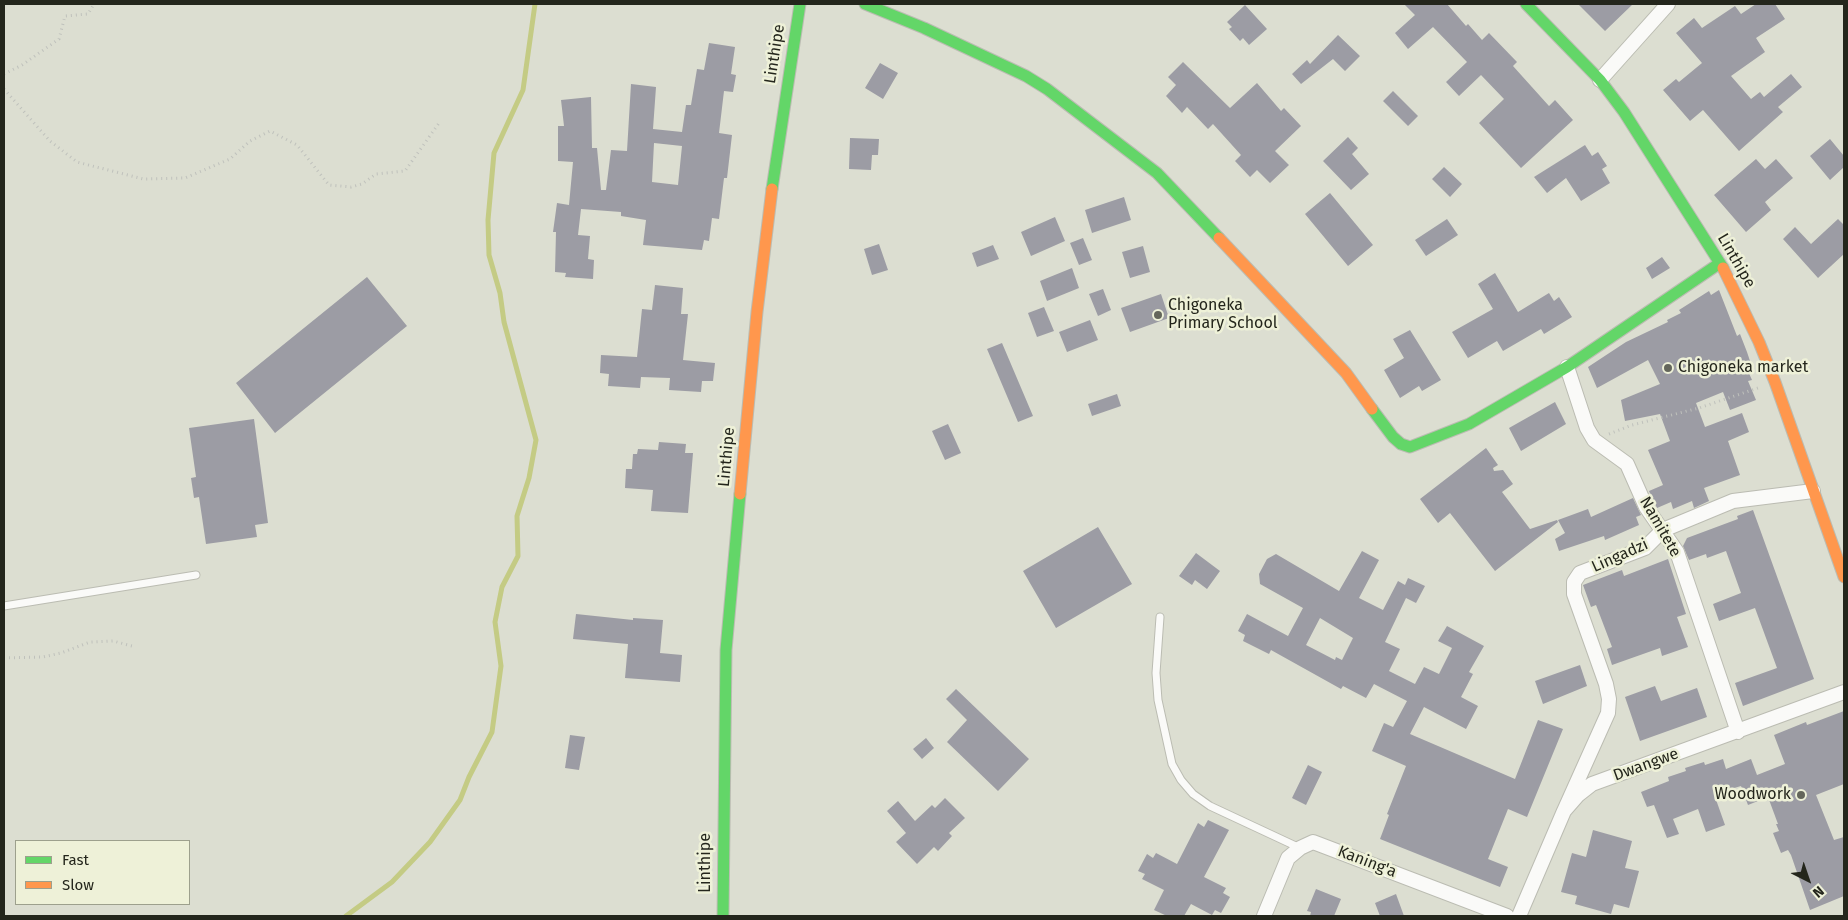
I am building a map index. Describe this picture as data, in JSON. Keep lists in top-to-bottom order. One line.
{"streets":{"street":["Linthipe","Namitete","Lingadzi","Dwangwe","Kaning'a"]},"crossings":[["Linthipe","Lingadzi"],["Namitete","Lingadzi"],["Namitete","Dwangwe"],["Lingadzi","Dwangwe"]],"places":["Chigoneka Primary School","Chigoneka market","Woodwork"],"legend":["Fast","Slow"],"north":"bottom right"}
